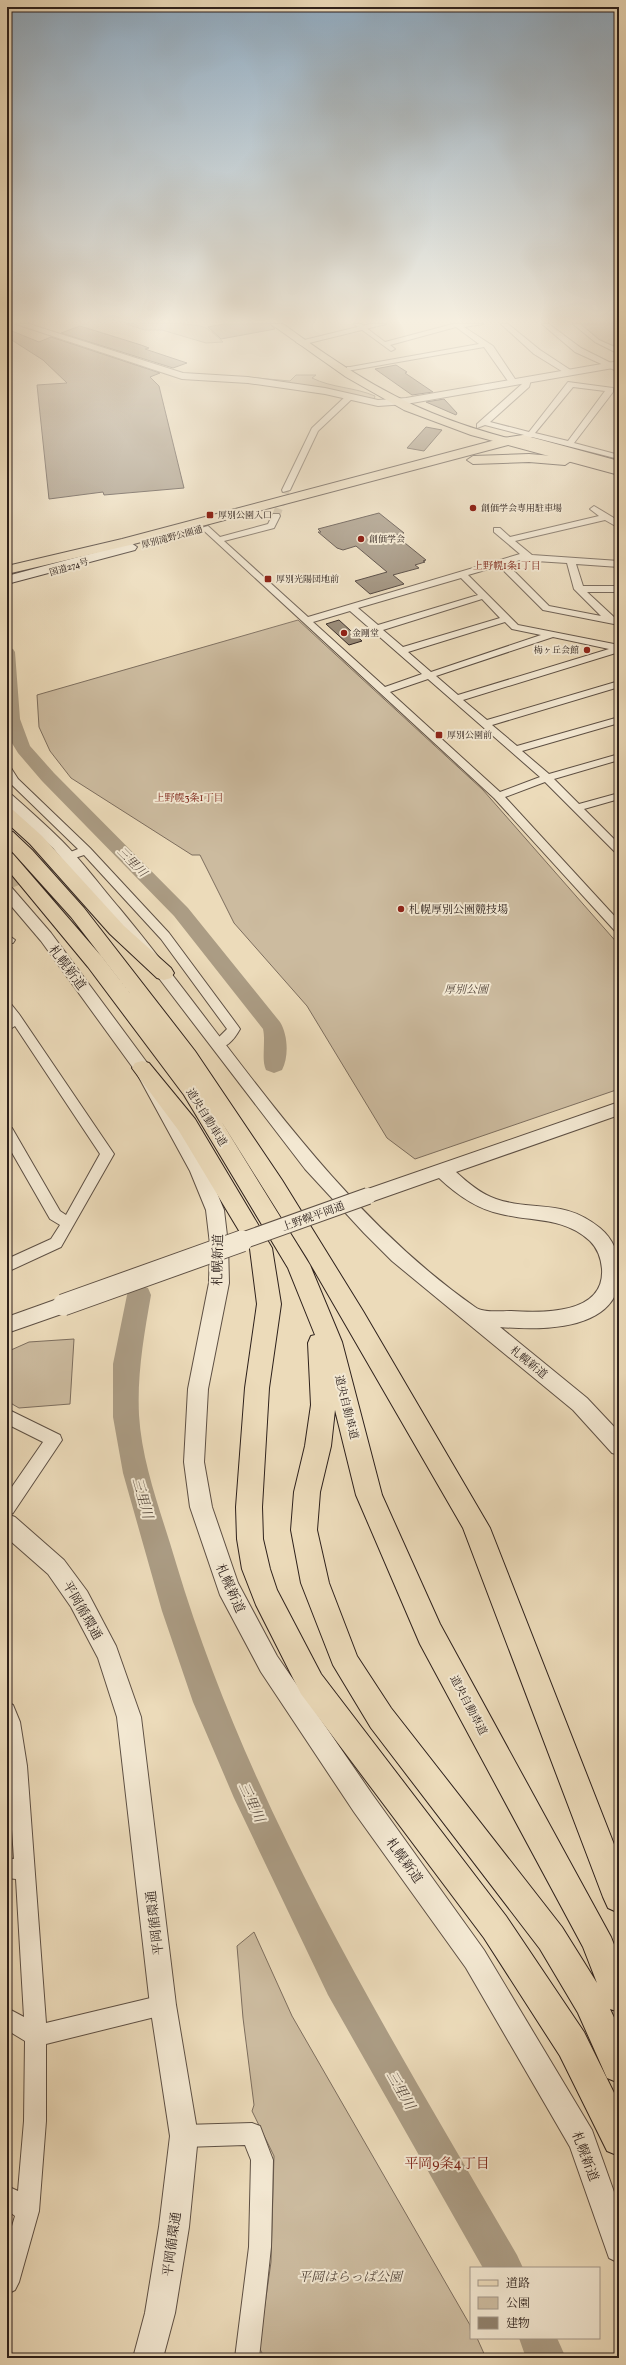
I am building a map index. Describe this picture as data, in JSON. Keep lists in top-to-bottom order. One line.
{"streets":{"main road":["厚別滝野公園通","国道274号","道央自動車道"],"street":["札幌新道","上野幌平岡通","平岡循環通"]},"crossings":[["厚別滝野公園通","国道274号"]],"districts":["上野幌1条1丁目","上野幌3条1丁目","平岡9条4丁目"],"water":["三里川"],"parks":["厚別公園","平岡はらっぱ公園"],"places":{"other":["創価学会専用駐車場","創価学会","金剛堂","梅ヶ丘会館","札幌厚別公園競技場"],"transit":["厚別公園入口","厚別光陽団地前","厚別公園前"]},"legend":["道路","公園","建物"]}
